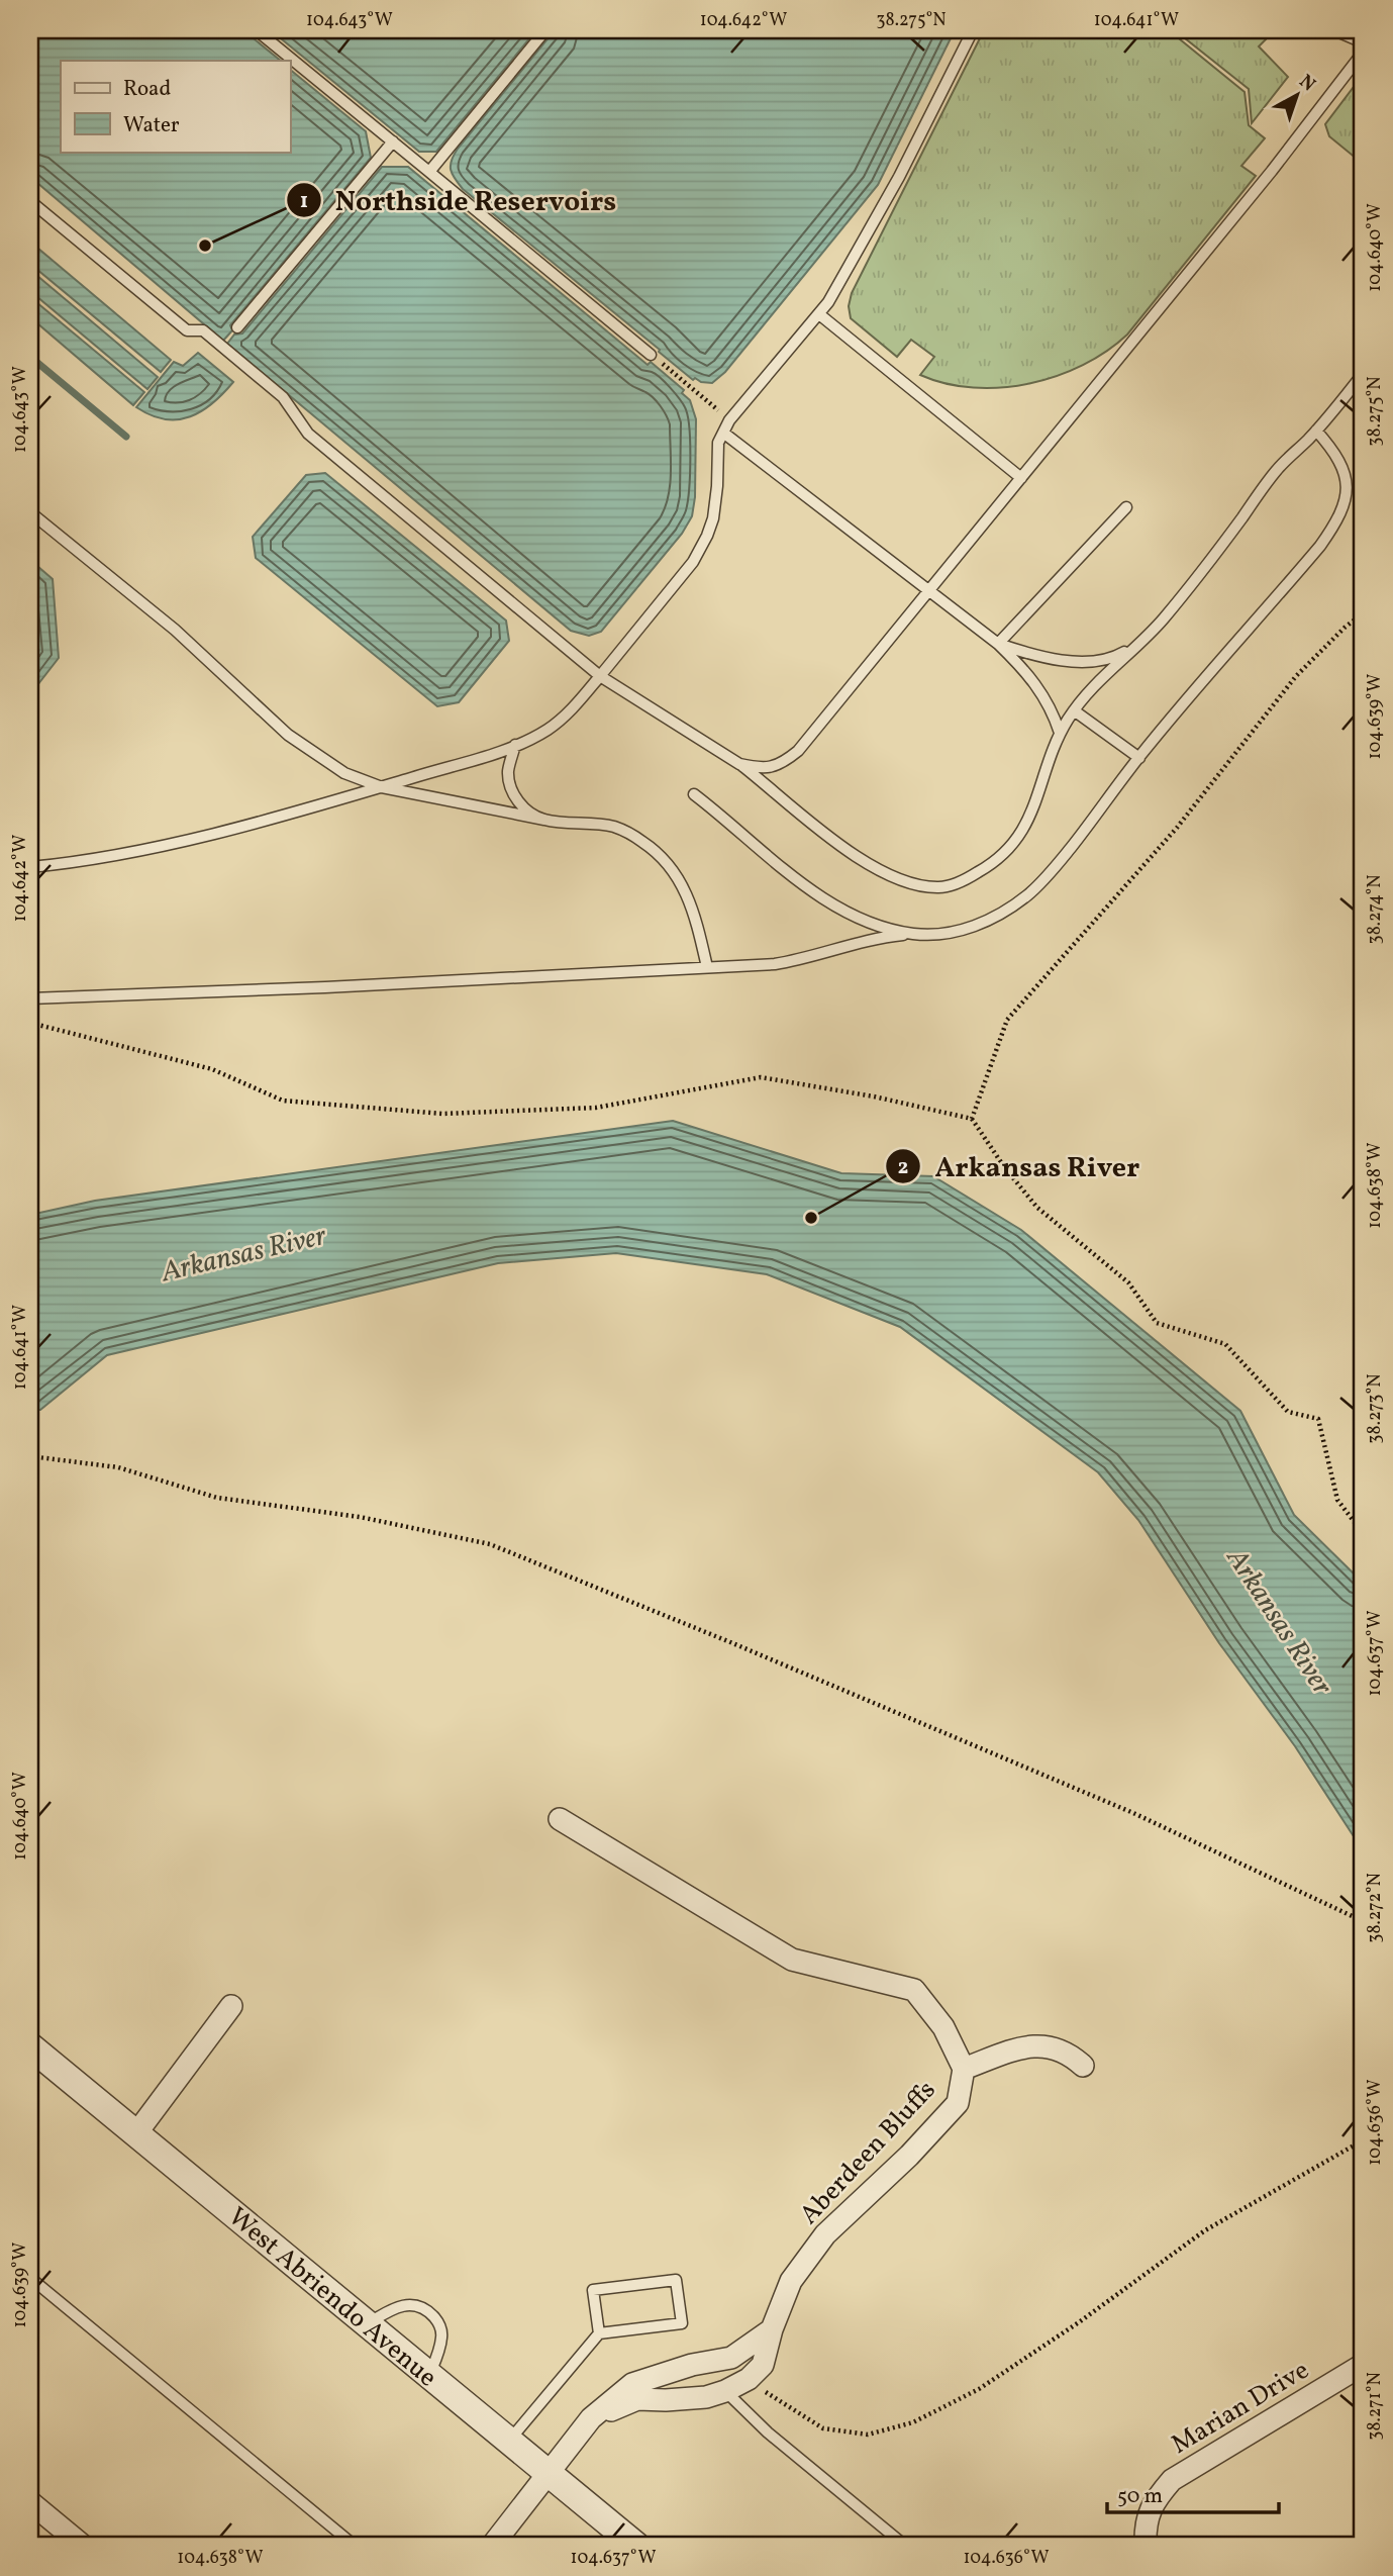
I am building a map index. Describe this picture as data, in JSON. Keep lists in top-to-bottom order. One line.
{"streets":{"street":["Aberdeen Bluffs","West Abriendo Avenue","Marian Drive"]},"water":["Arkansas River"],"places":["Northside Reservoirs","Arkansas River"],"legend":["Road","Water"],"scale_bar":"50 m","north":"top right","coordinates":["104.643°W","104.642°W","38.275°N","104.641°W","104.640°W","104.639°W","38.274°N","104.638°W","38.273°N","104.637°W","38.272°N","104.636°W","38.271°N"]}
